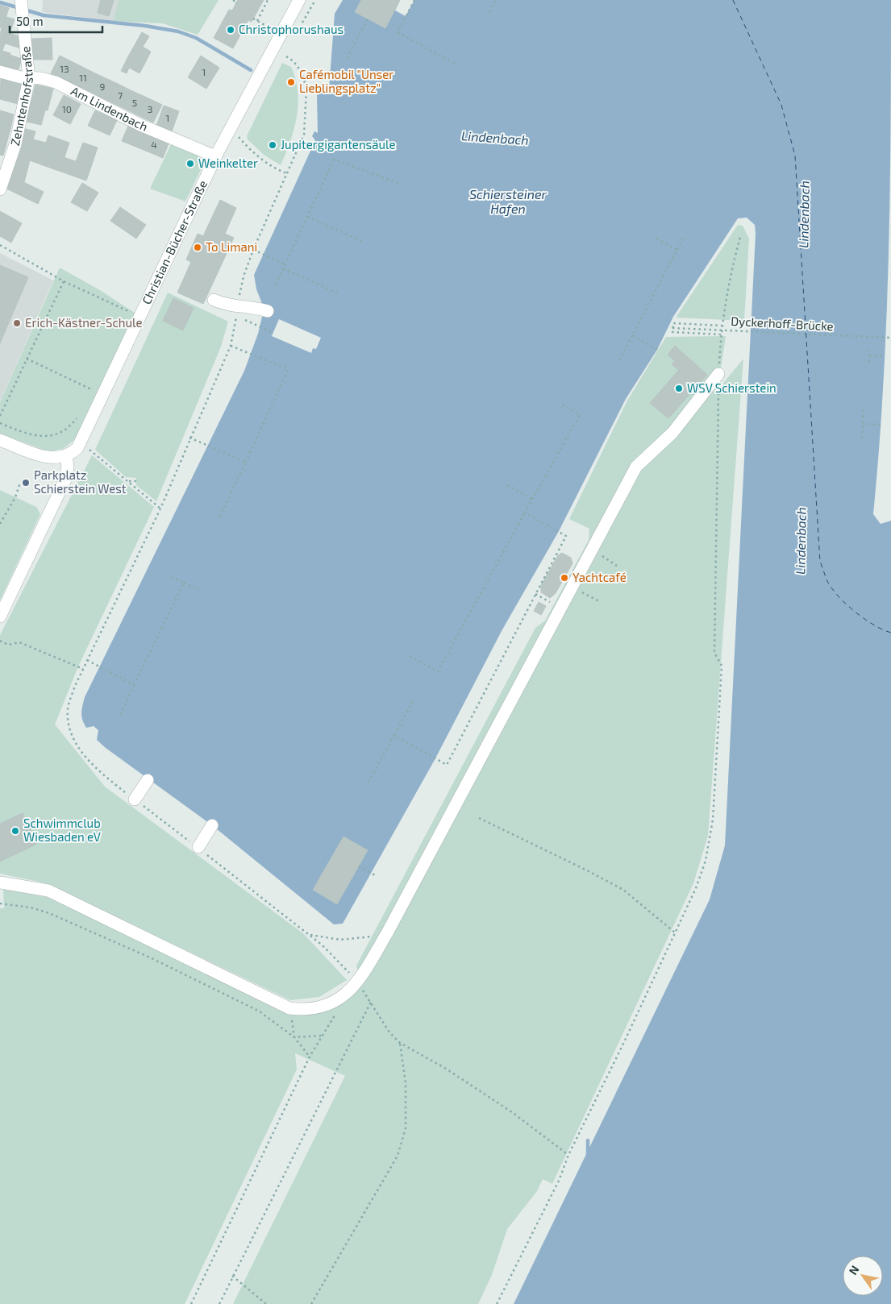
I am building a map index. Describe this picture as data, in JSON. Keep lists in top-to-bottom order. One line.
{"streets":{"street":["Zehntenhofstraße","Am Lindenbach","Christian-Bücher-Straße"],"path":["Dyckerhoff-Brücke"]},"crossings":[["Zehntenhofstraße","Am Lindenbach"],["Am Lindenbach","Christian-Bücher-Straße"]],"water":["Lindenbach","Schiersteiner Hafen"],"places":["Christophorushaus","Cafémobil \"Unser Lieblingsplatz\"","Jupitergigantensäule","Weinkelter","To Limani","Erich-Kästner-Schule","WSV Schierstein","Parkplatz Schierstein West","Yachtcafé","Schwimmclub Wiesbaden eV"],"house_numbers":["13","1","11","9","7","5","10","3","1","4"],"scale_bar":"50 m","north":"top left"}
